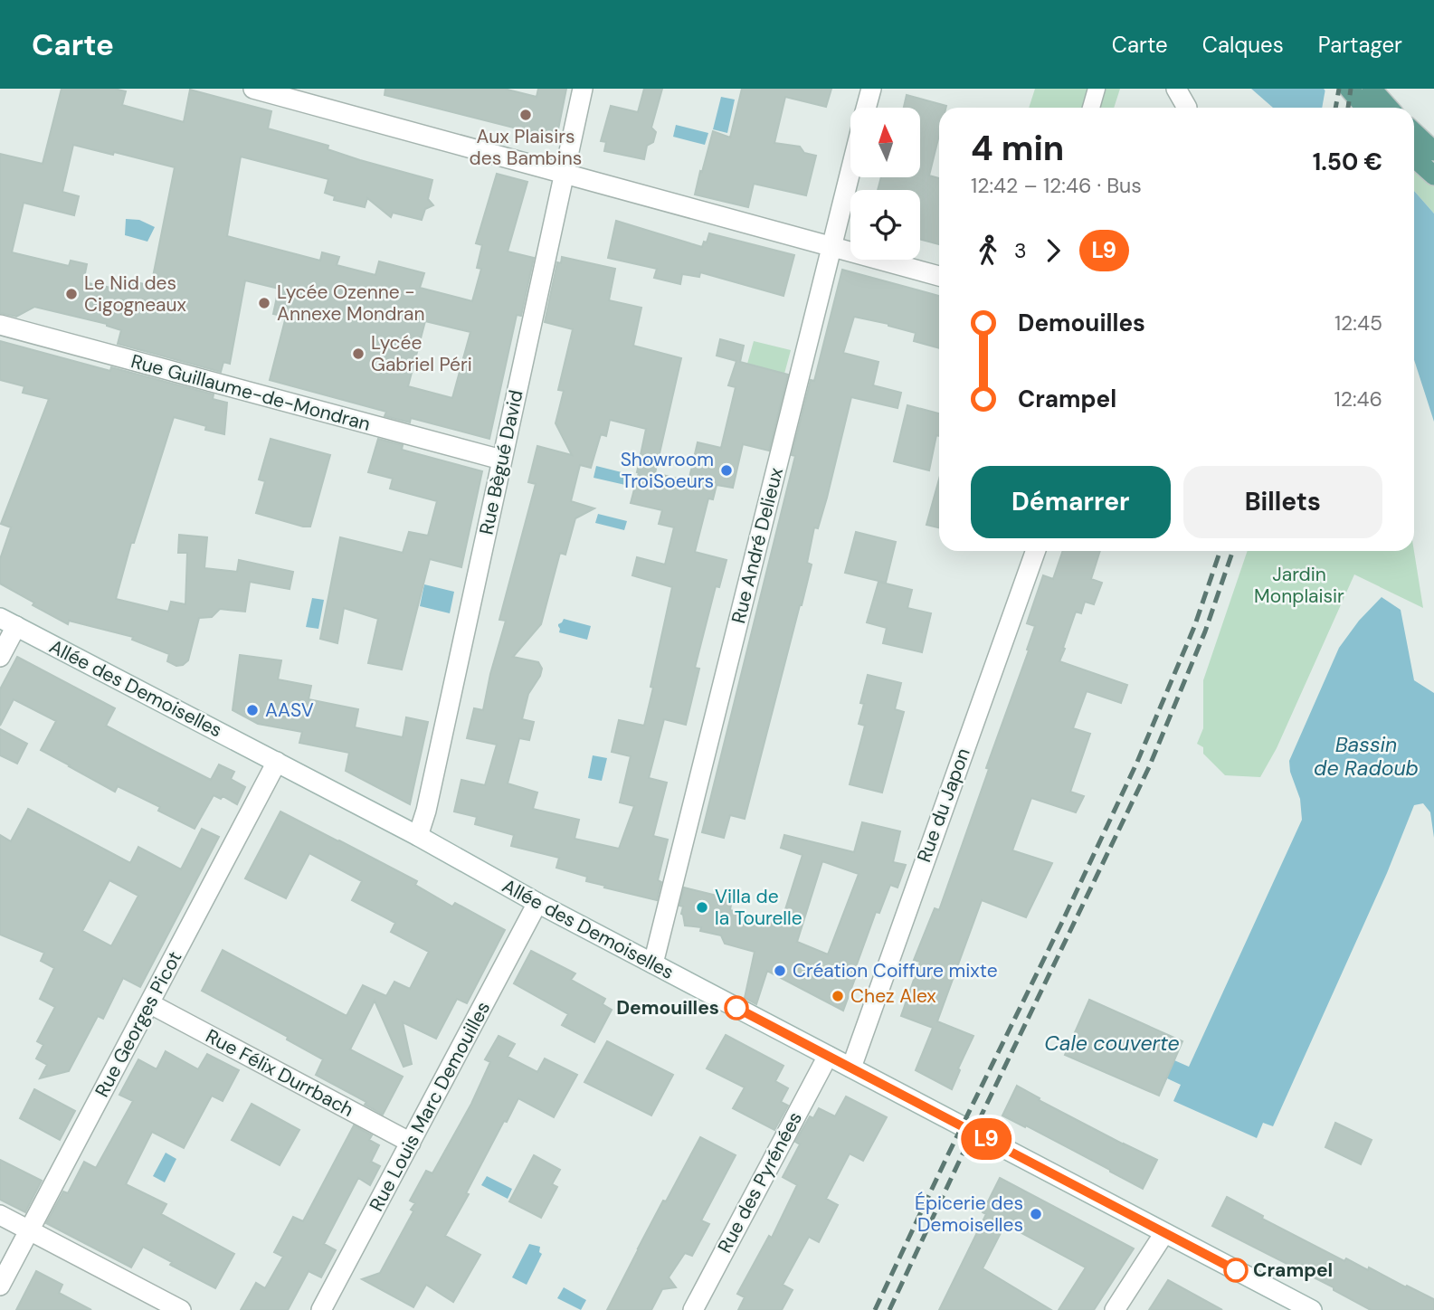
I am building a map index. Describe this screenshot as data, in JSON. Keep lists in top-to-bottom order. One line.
{"streets":{"street":["Rue Guillaume-de-Mondran","Rue Bègué David","Rue André Delieux","Allée des Demoiselles","Rue du Japon","Rue Georges Picot","Rue Félix Durrbach","Rue Louis Marc Demouilles","Rue des Pyrénées"]},"crossings":[["Rue Guillaume-de-Mondran","Rue Bègué David"],["Rue Bègué David","Allée des Demoiselles"],["Rue André Delieux","Allée des Demoiselles"],["Allée des Demoiselles","Rue du Japon"],["Allée des Demoiselles","Rue Georges Picot"],["Allée des Demoiselles","Rue Louis Marc Demouilles"],["Allée des Demoiselles","Rue des Pyrénées"],["Rue Georges Picot","Rue Félix Durrbach"],["Rue Félix Durrbach","Rue Louis Marc Demouilles"]],"water":["Bassin de Radoub","Cale couverte"],"parks":["Jardin Monplaisir"],"places":["Aux Plaisirs des Bambins","Le Nid des Cigogneaux","Lycée Ozenne - Annexe Mondran","Lycée Gabriel Péri","Showroom TroiSoeurs","AASV","Villa de la Tourelle","Création Coiffure mixte","Chez Alex","Demouilles","Épicerie des Demoiselles","Crampel"],"lines":["bus line L9"],"north":"top","page":{"header":"Carte","nav":["Carte","Calques","Partager"],"on_map":"L9","heading":["4 min","12:42 – 12:46 · Bus","1.50 €"],"legs":["3","L9"],"list":[{"name":"Demouilles","value":"12:45"},{"name":"Crampel","value":"12:46"}],"buttons":["Démarrer","Billets"]}}
